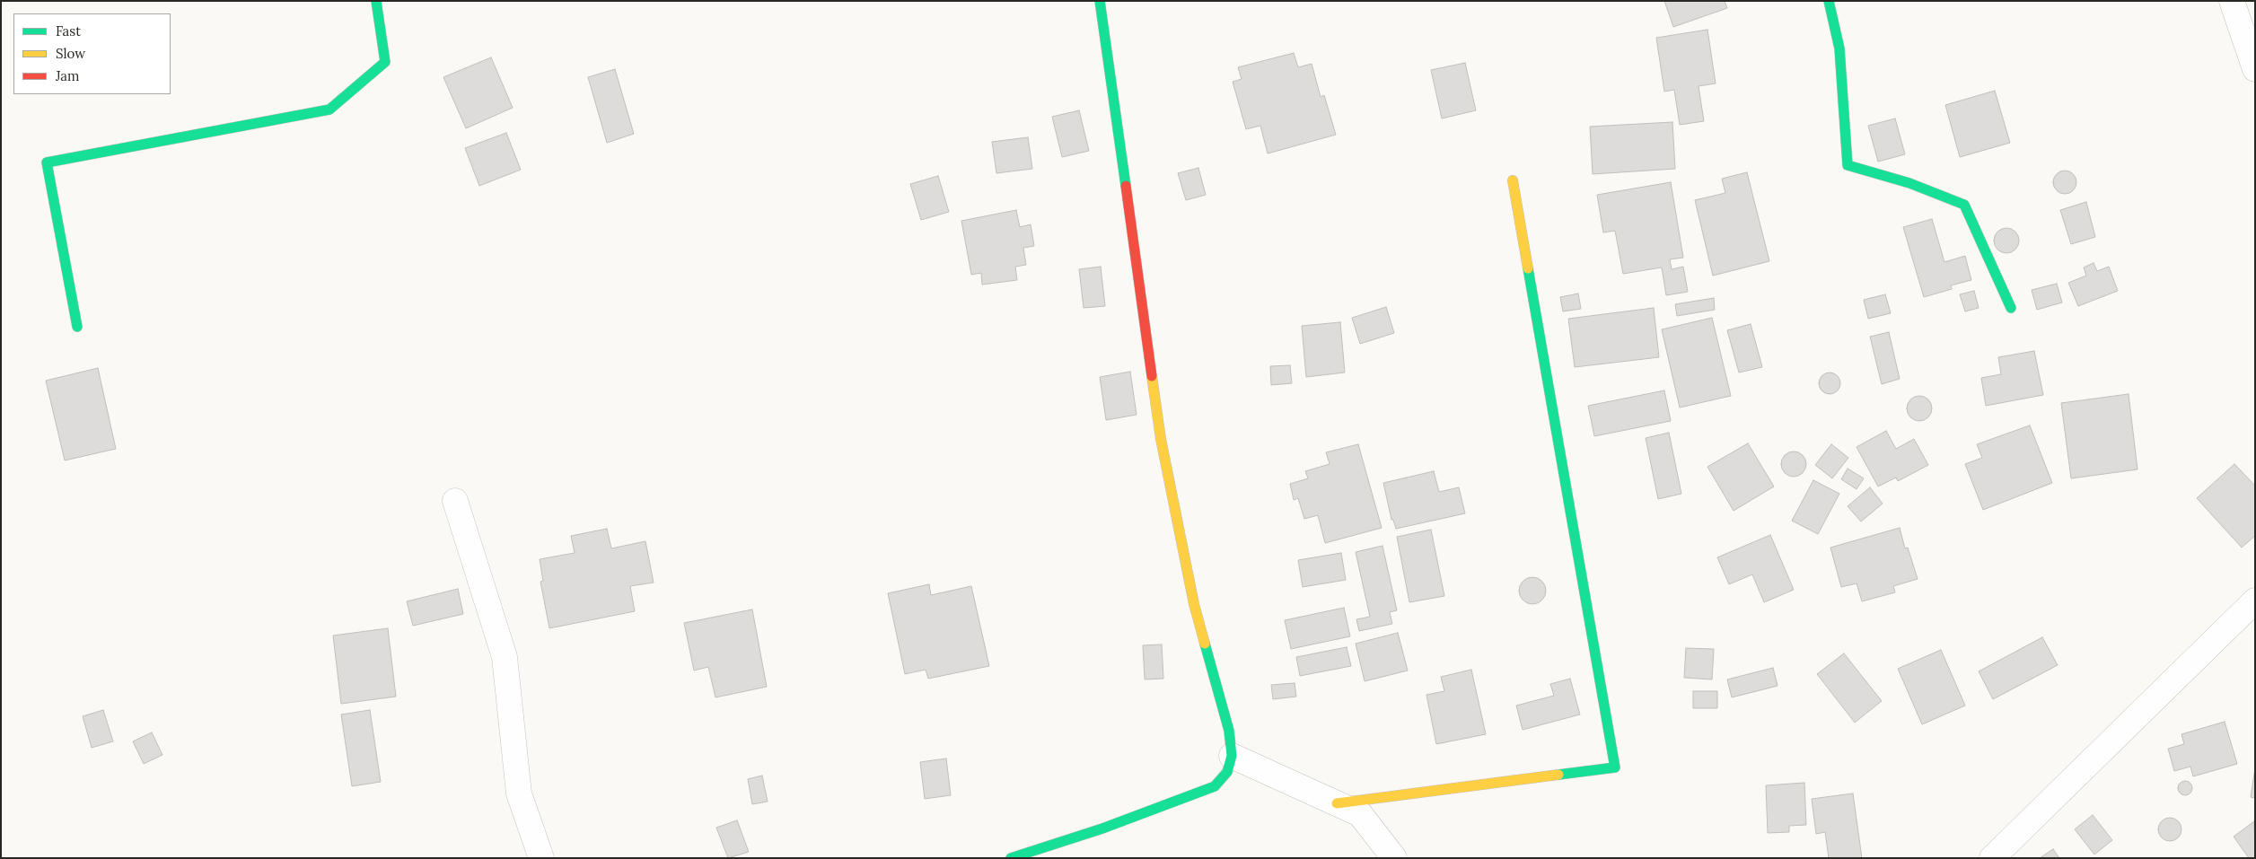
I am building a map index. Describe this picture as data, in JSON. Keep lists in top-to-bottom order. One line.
{"legend":["Fast","Slow","Jam"]}
